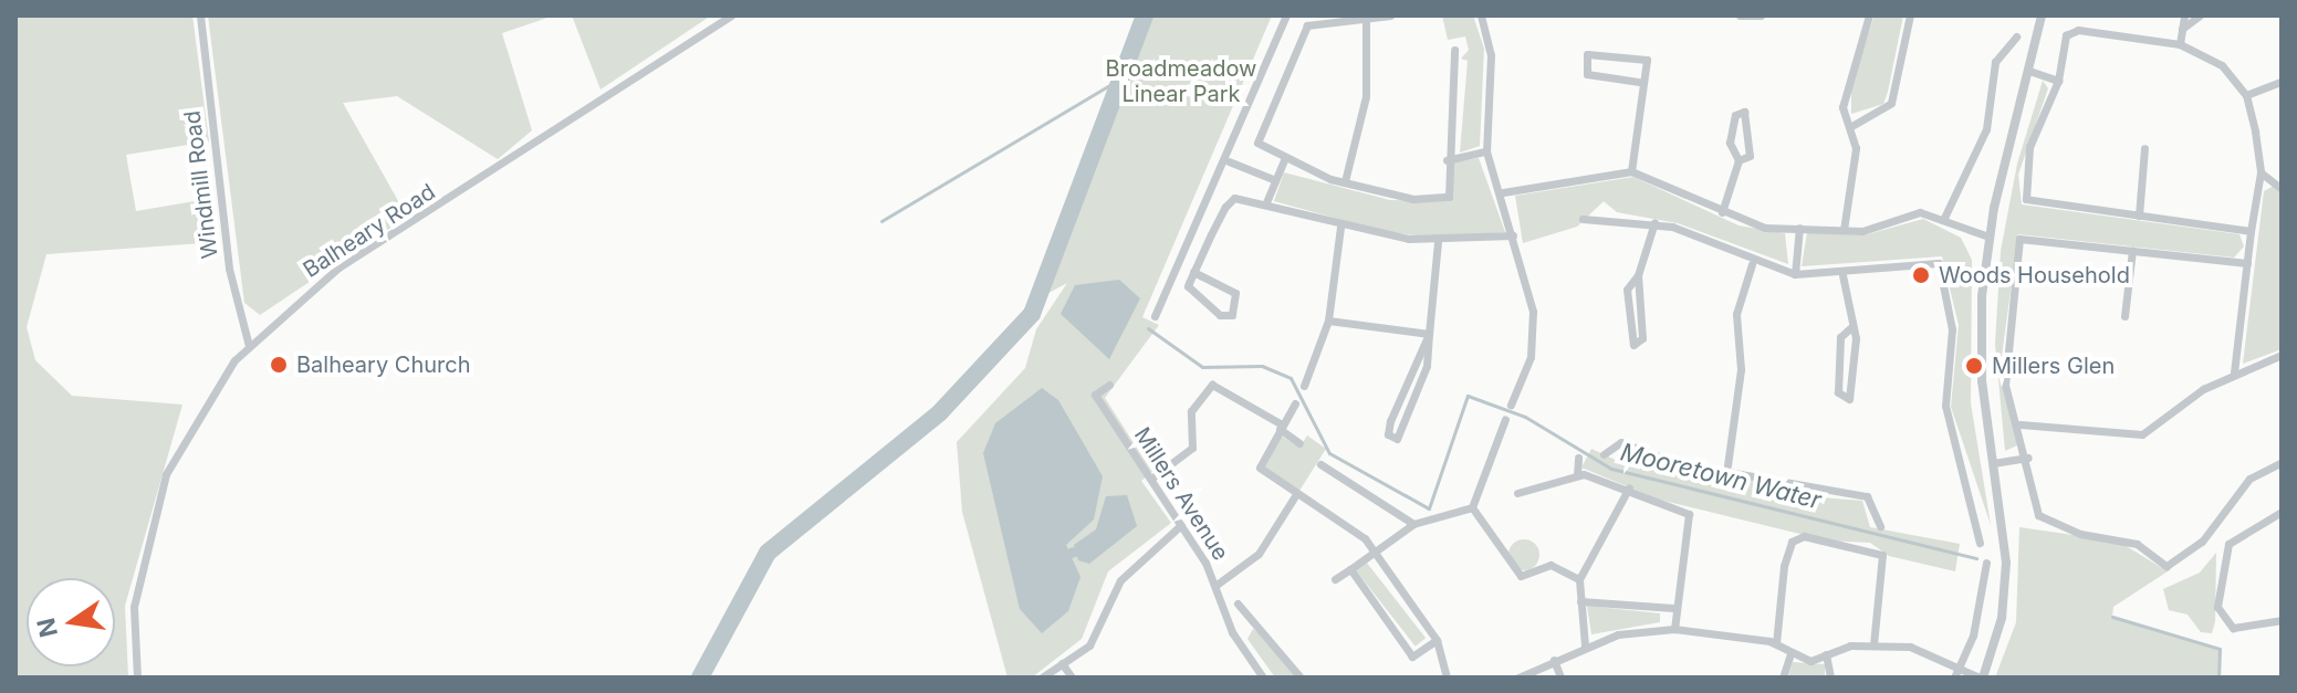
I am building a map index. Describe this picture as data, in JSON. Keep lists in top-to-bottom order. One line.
{"streets":{"street":["Windmill Road","Balheary Road","Millers Avenue"]},"crossings":[["Windmill Road","Balheary Road"]],"water":["Mooretown Water"],"parks":["Broadmeadow Linear Park"],"places":["Woods Household","Balheary Church","Millers Glen"],"north":"left"}
